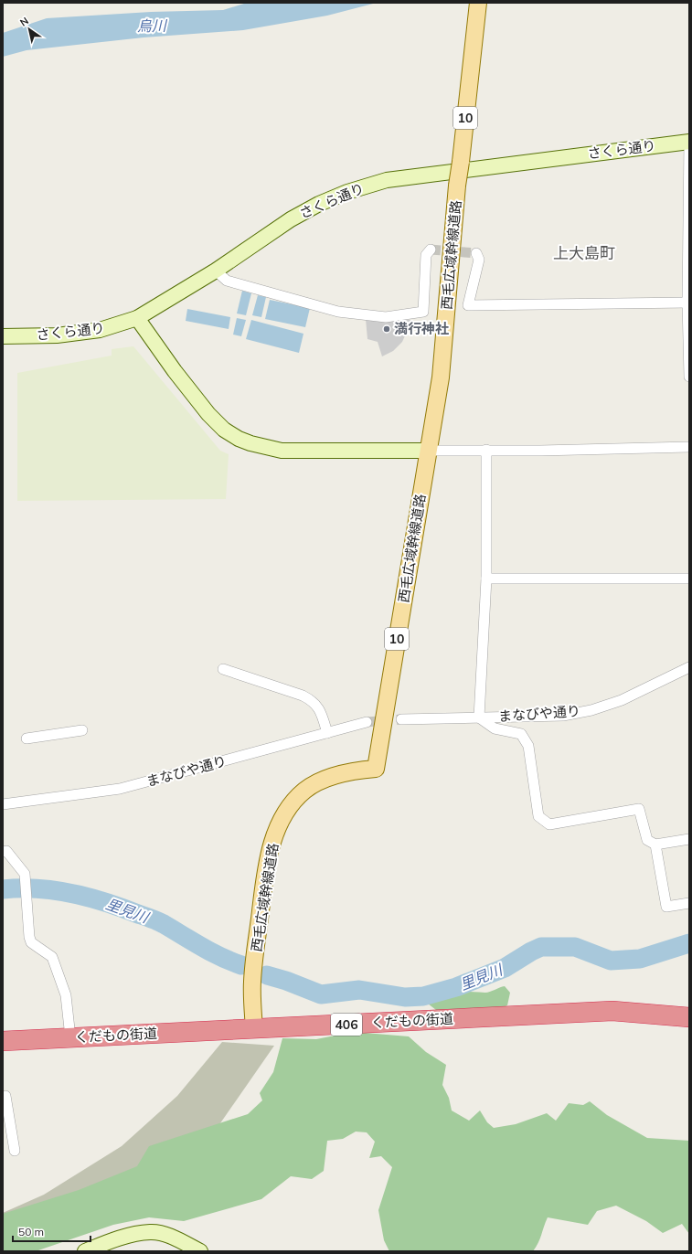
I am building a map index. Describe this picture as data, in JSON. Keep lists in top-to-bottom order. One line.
{"streets":{"highway":["くだもの街道","406"],"main road":["10","西毛広域幹線道路"],"street":["さくら通り","まなびや通り"]},"crossings":[["西毛広域幹線道路","くだもの街道"]],"districts":["上大島町"],"water":["烏川","里見川"],"places":["満行神社"],"scale_bar":"50 m","north":"top left"}
